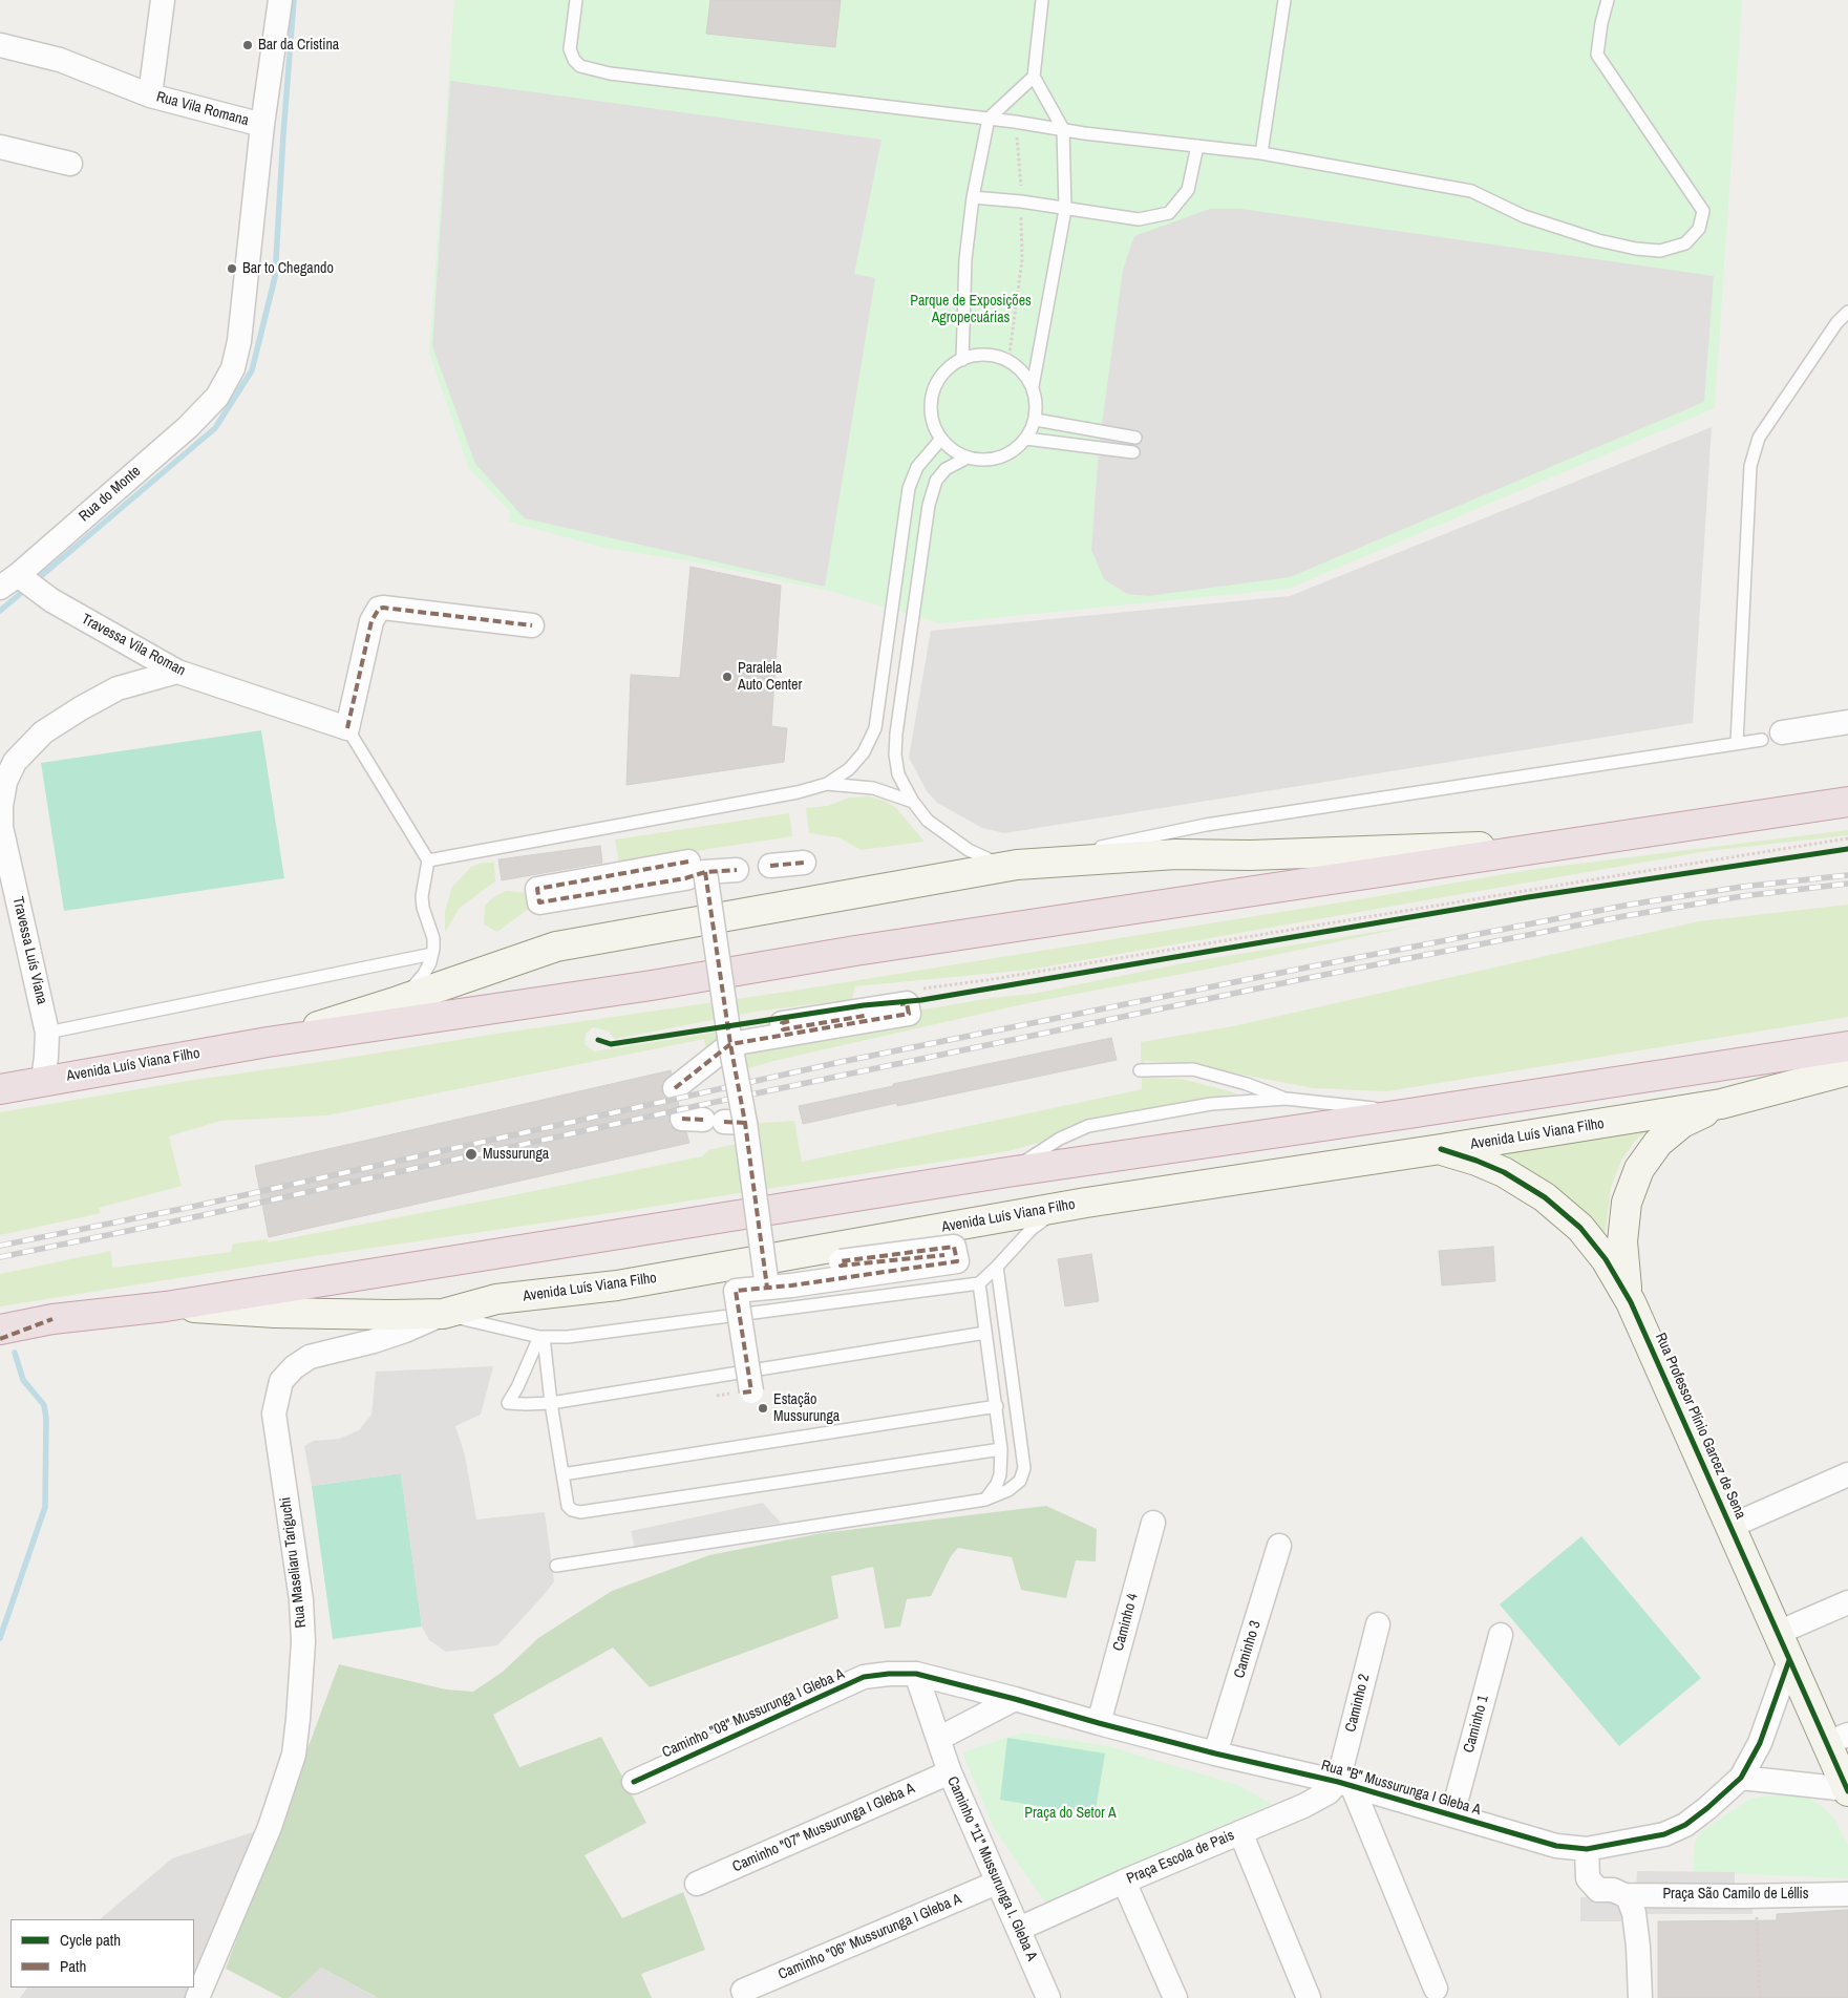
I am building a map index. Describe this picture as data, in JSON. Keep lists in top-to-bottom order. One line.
{"streets":{"highway":["Avenida Luís Viana Filho"],"main road":["Rua Professor Plínio Garcez de Sena"],"street":["Rua Vila Romana","Rua do Monte","Travessa Vila Roman","Travessa Luís Viana","Rua Maseliaru Tariguchi","Caminho 4","Caminho 3","Caminho 2","Caminho \"08\" Mussurunga I Gleba A","Caminho 1","Rua \"B\" Mussurunga I Gleba A","Caminho \"07\" Mussurunga I Gleba A","Praça Escola de Pais","Caminho \"11\" Mussurunga I. Gleba A","Praça São Camilo de Léllis","Caminho \"06\" Mussurunga I Gleba A"]},"crossings":[["Rua Vila Romana","Rua do Monte"],["Rua do Monte","Travessa Vila Roman"],["Travessa Vila Roman","Travessa Luís Viana"],["Travessa Luís Viana","Avenida Luís Viana Filho"],["Avenida Luís Viana Filho","Rua Professor Plínio Garcez de Sena"],["Avenida Luís Viana Filho","Rua Maseliaru Tariguchi"],["Rua Professor Plínio Garcez de Sena","Rua \"B\" Mussurunga I Gleba A"],["Caminho 4","Rua \"B\" Mussurunga I Gleba A"],["Caminho 3","Rua \"B\" Mussurunga I Gleba A"],["Caminho 2","Rua \"B\" Mussurunga I Gleba A"],["Caminho 2","Praça Escola de Pais"],["Caminho \"08\" Mussurunga I Gleba A","Rua \"B\" Mussurunga I Gleba A"],["Caminho \"08\" Mussurunga I Gleba A","Caminho \"11\" Mussurunga I. Gleba A"],["Caminho 1","Rua \"B\" Mussurunga I Gleba A"],["Rua \"B\" Mussurunga I Gleba A","Praça Escola de Pais"],["Rua \"B\" Mussurunga I Gleba A","Caminho \"11\" Mussurunga I. Gleba A"],["Rua \"B\" Mussurunga I Gleba A","Praça São Camilo de Léllis"],["Caminho \"07\" Mussurunga I Gleba A","Caminho \"11\" Mussurunga I. Gleba A"],["Praça Escola de Pais","Caminho \"11\" Mussurunga I. Gleba A"],["Caminho \"11\" Mussurunga I. Gleba A","Caminho \"06\" Mussurunga I Gleba A"]],"parks":["Parque de Exposições Agropecuárias","Praça do Setor A"],"places":["Bar da Cristina","Bar to Chegando","Paralela Auto Center","Mussurunga","Estação Mussurunga"],"legend":["Cycle path","Path"]}
